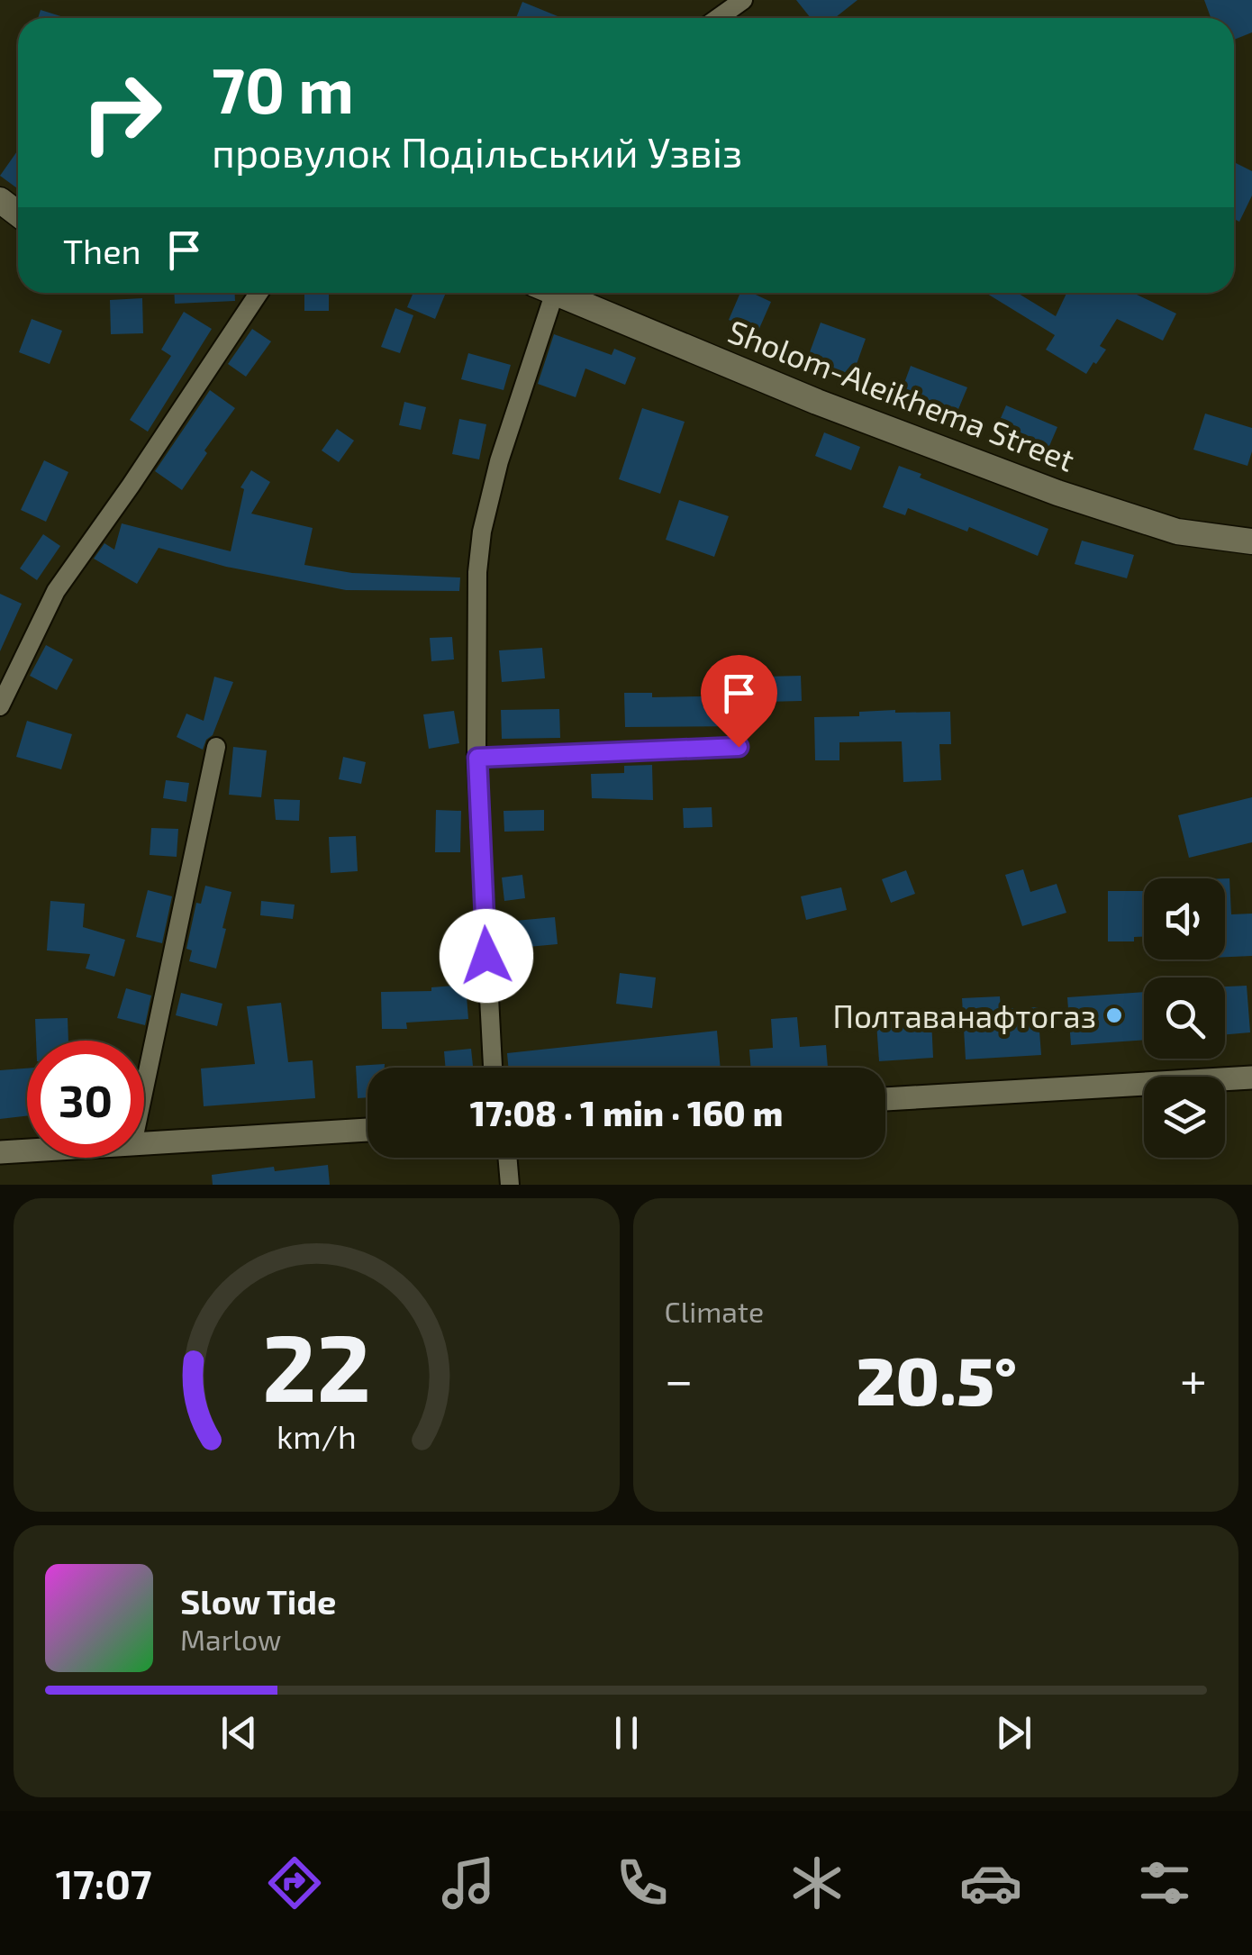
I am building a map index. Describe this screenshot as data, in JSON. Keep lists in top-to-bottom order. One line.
{"streets":{"main road":["Sholom-Aleikhema Street"]},"places":["Полтаванафтогаз"],"page":{"turn":["70 m","провулок Подільський Узвіз"],"then":"Then","limit":"30","trip":"17:08 · 1 min · 160 m","tile":"Climate","heat":["−","20.5°","+"],"song":["Slow Tide","Marlow"],"tabs":"17:07","gauge":["22","km/h"]}}
